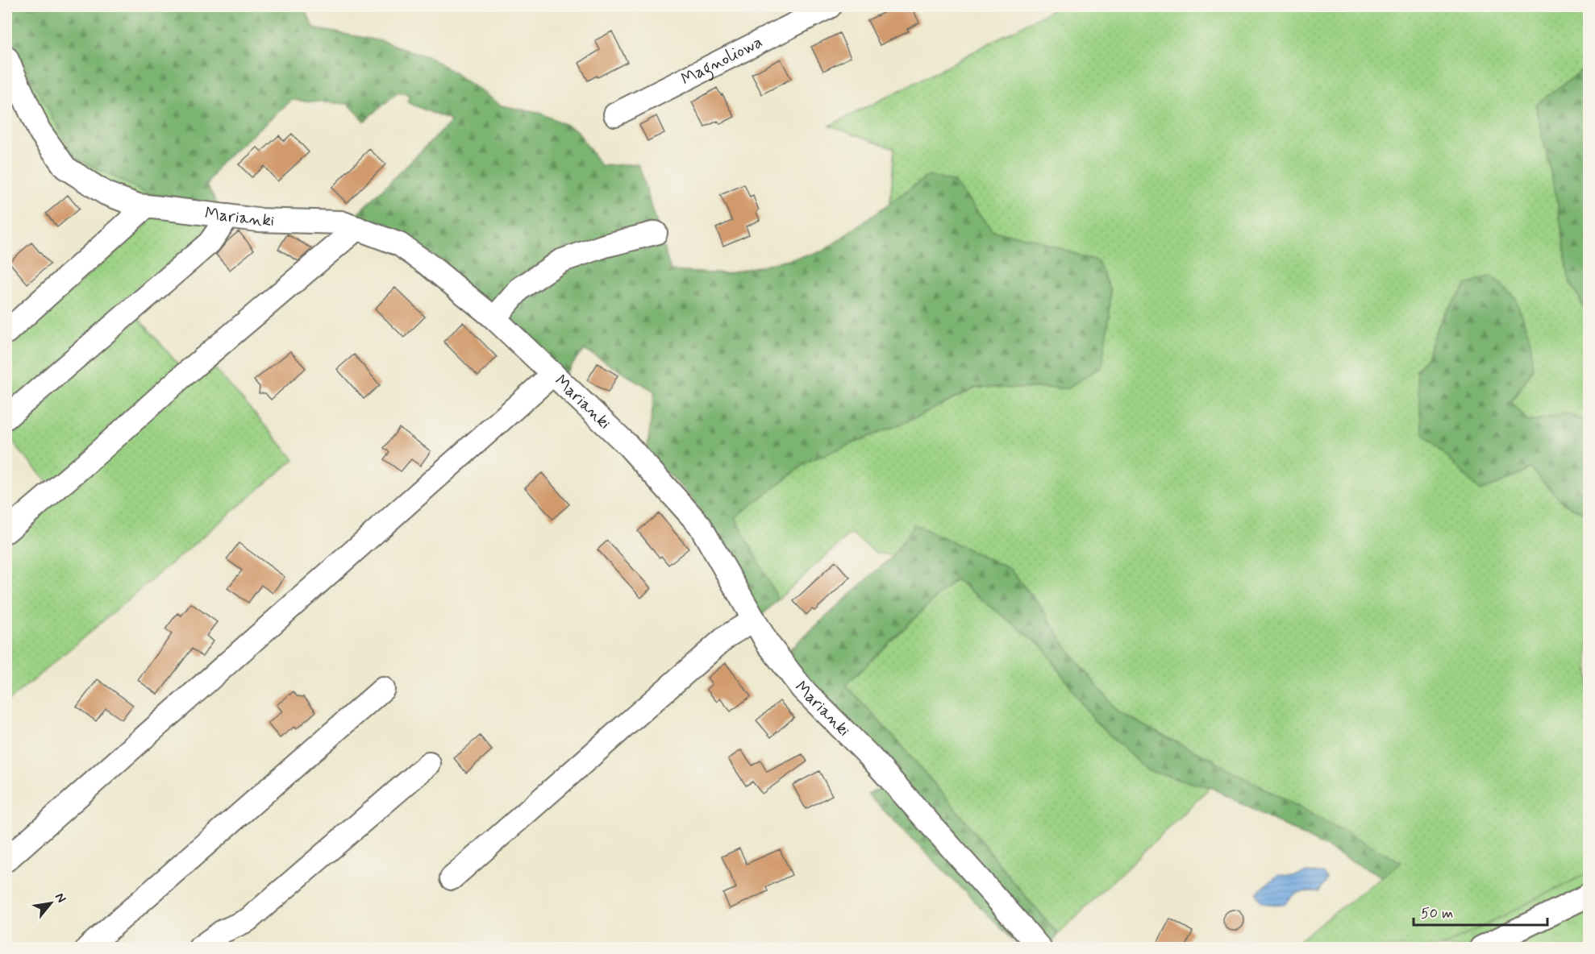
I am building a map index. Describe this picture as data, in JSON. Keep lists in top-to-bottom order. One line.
{"streets":{"street":["Magnoliowa","Marianki"]},"scale_bar":"50 m","north":"top right"}
